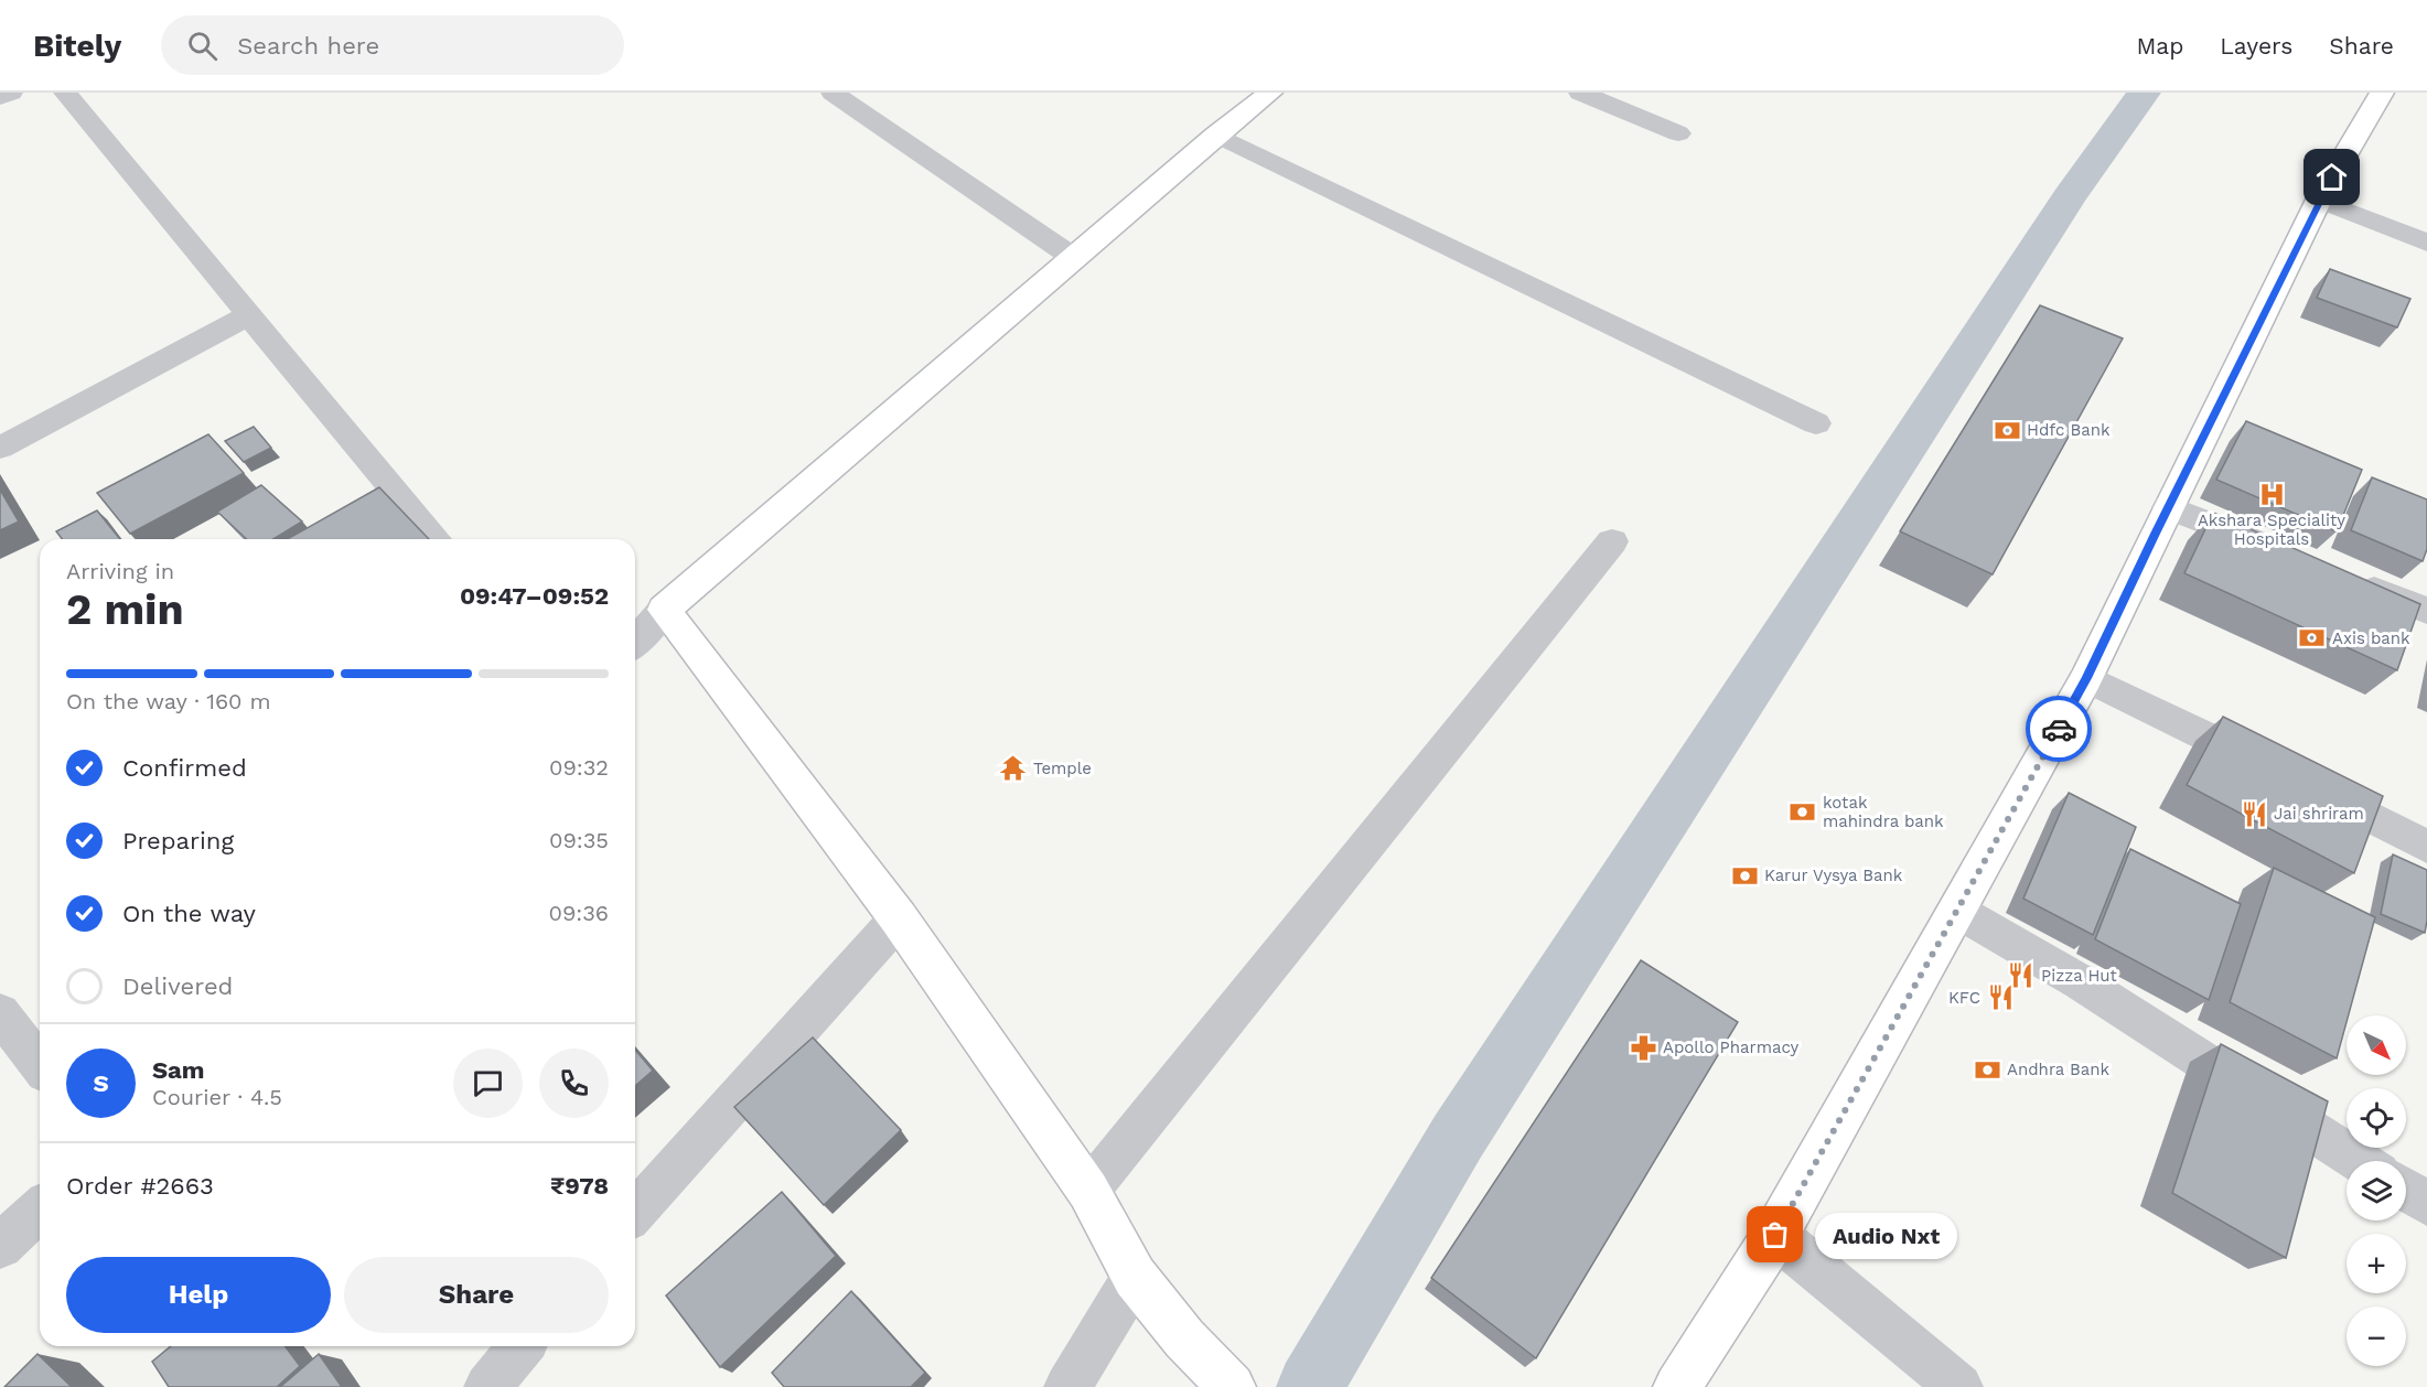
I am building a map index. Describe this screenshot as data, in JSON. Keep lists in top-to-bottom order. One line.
{"places":{"bank":["Hdfc Bank","Axis bank","kotak mahindra bank","Karur Vysya Bank","Andhra Bank"],"hospital":["Akshara Speciality Hospitals"],"temple":["Temple"],"restaurant":["Jai shriram","Pizza Hut","KFC"],"pharmacy":["Apollo Pharmacy"],"other":["Audio Nxt"]},"north":"bottom right","page":{"header":"Bitely","search":"Search here","nav":["Map","Layers","Share"],"heading":["2 min","Arriving in","09:47–09:52"],"panel":["Sam","Courier · 4.5","Order #2663","₹978"],"bar":"On the way · 160 m","list":[["Confirmed","09:32"],["Preparing","09:35"],["On the way","09:36"],"Delivered"],"map_buttons":["+","−"],"round":"S","bubble":"Audio Nxt","buttons":["Help","Share"]}}
